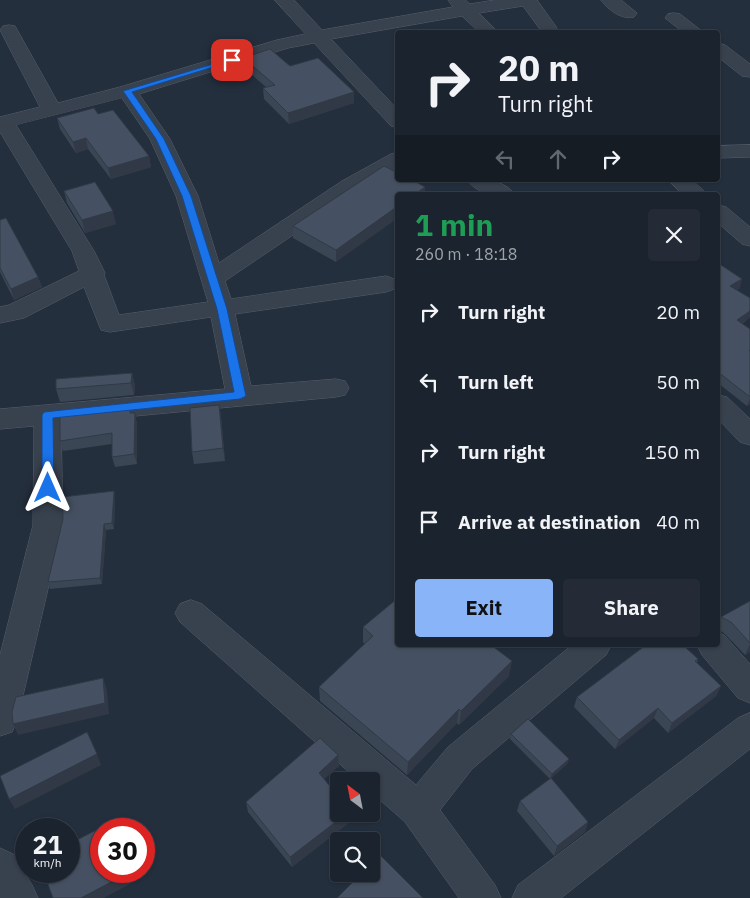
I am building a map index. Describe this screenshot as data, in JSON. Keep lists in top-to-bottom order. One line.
{"north":"top left","page":{"turn":["20 m","Turn right"],"heading":["1 min","260 m · 18:18"],"list":[{"name":"Turn right","value":"20 m"},{"name":"Turn left","value":"50 m"},{"name":"Turn right","value":"150 m"},{"name":"Arrive at destination","value":"40 m"}],"buttons":["Exit","Share"],"speed":"21 km/h","limit":"30"}}
